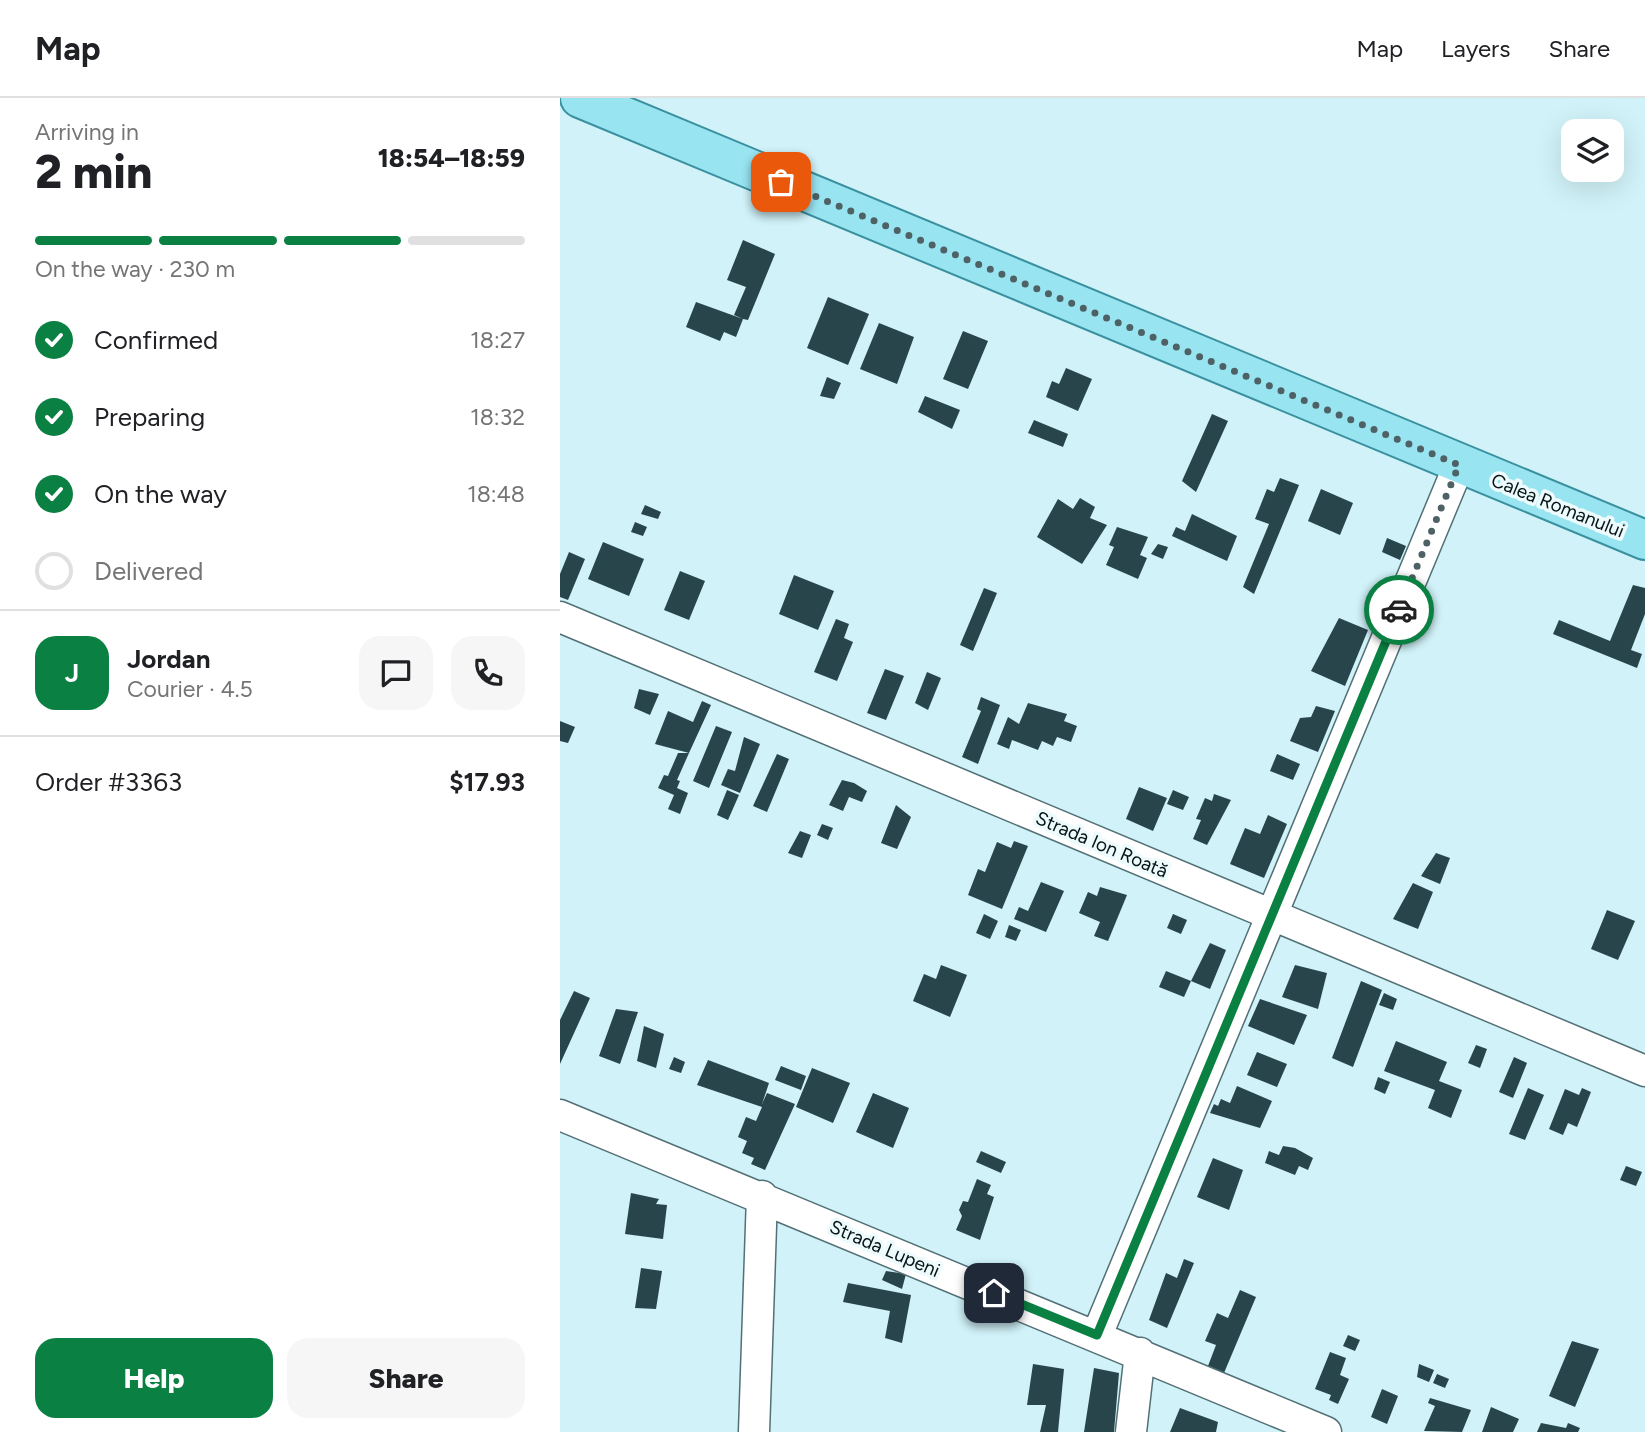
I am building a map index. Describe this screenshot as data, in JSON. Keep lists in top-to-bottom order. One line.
{"streets":{"main road":["Calea Romanului"],"street":["Strada Ion Roată","Strada Lupeni"]},"page":{"header":"Map","nav":["Map","Layers","Share"],"heading":["2 min","Arriving in","18:54–18:59"],"panel":["Jordan","Courier · 4.5","Order #3363","$17.93"],"bar":"On the way · 230 m","list":[["Confirmed","18:27"],["Preparing","18:32"],["On the way","18:48"],"Delivered"],"round":"J","buttons":["Help","Share"]}}
